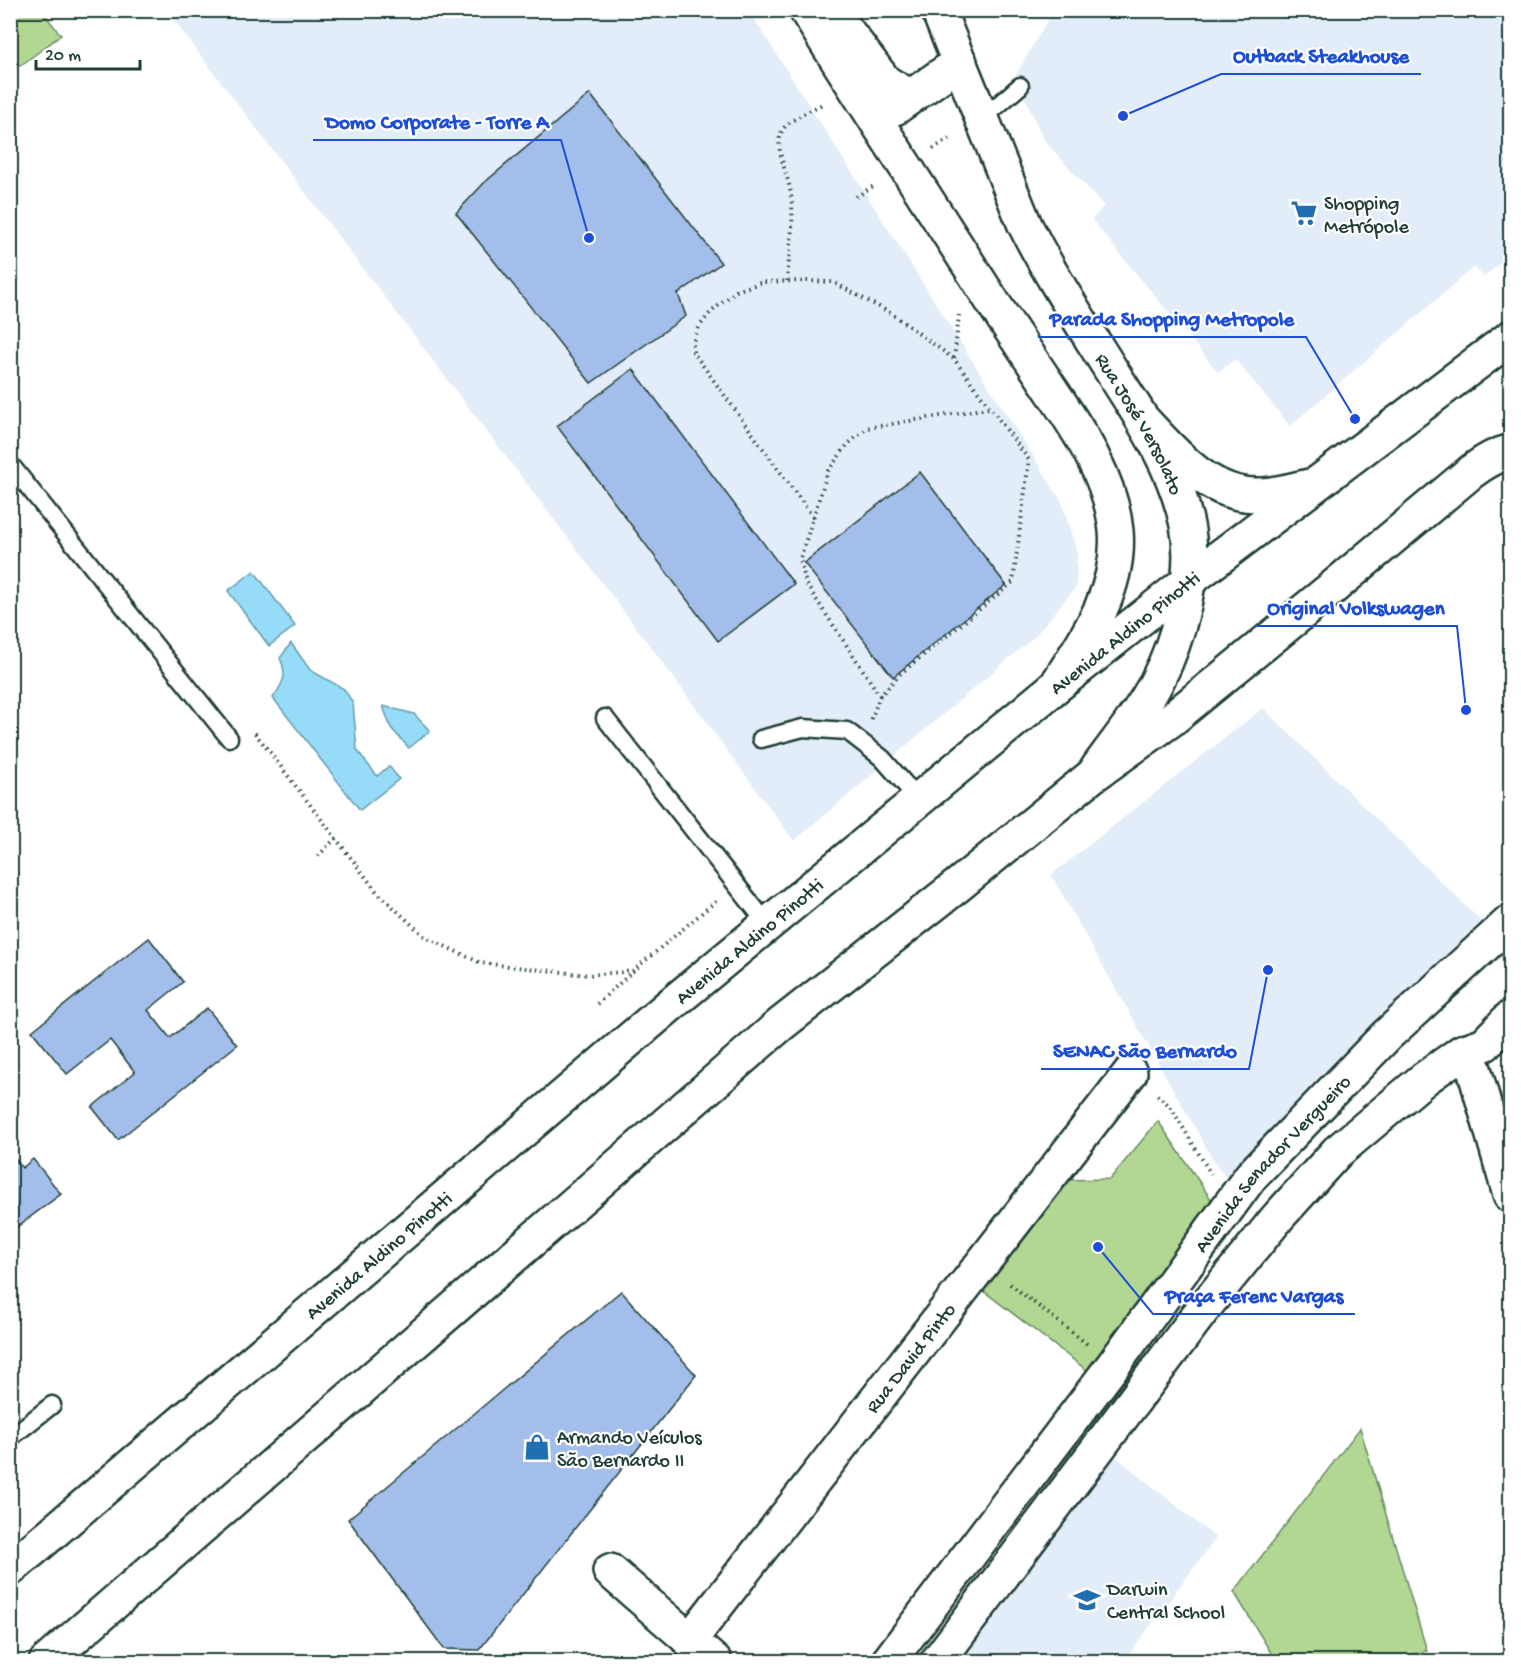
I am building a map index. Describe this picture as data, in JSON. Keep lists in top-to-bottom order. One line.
{"streets":{"main road":["Rua José Versolato","Avenida Aldino Pinotti","Avenida Senador Vergueiro","Rua David Pinto"]},"crossings":[["Rua José Versolato","Avenida Aldino Pinotti"]],"places":{"other":["Outback Steakhouse","Domo Corporate - Torre A","Parada Shopping Metropole","Original Volkswagen","SENAC São Bernardo","Praça Ferenc Vargas"],"supermarket":["Shopping Metrópole"],"shop":["Armando Veículos São Bernardo II"],"school or university":["Darwin Central School"]},"scale_bar":"20 m"}
